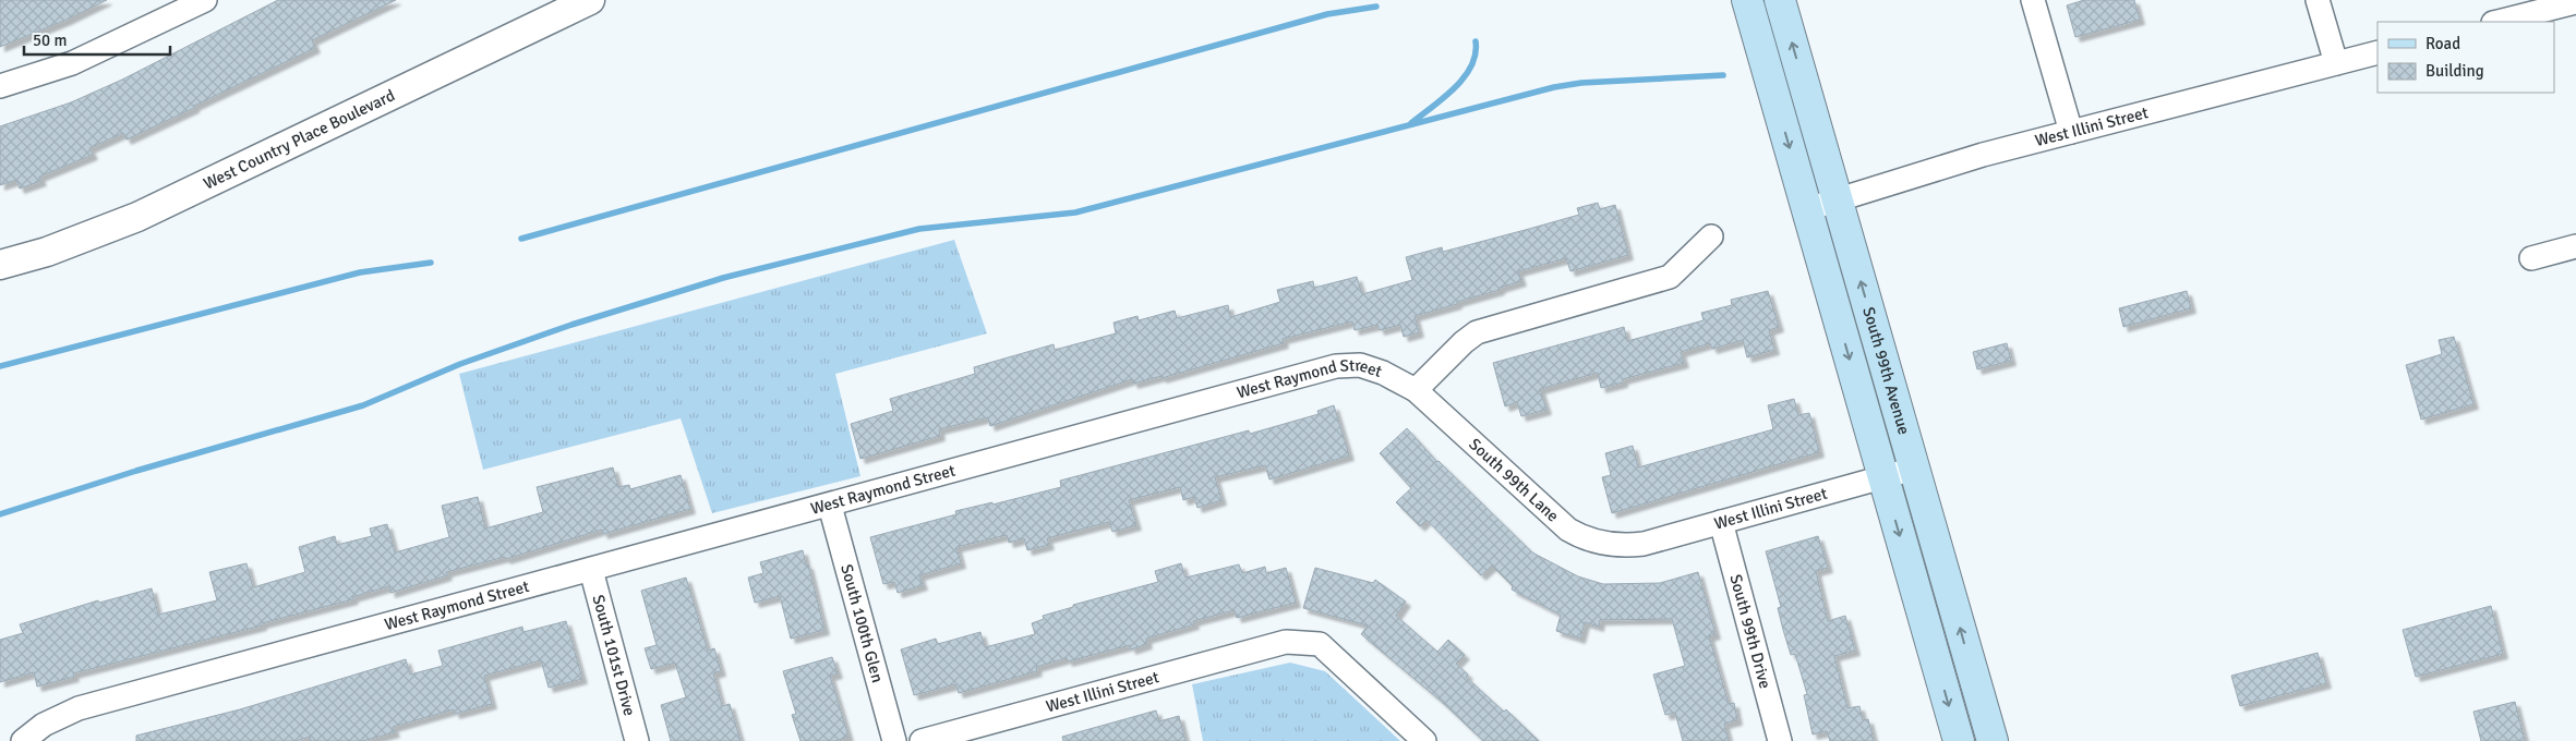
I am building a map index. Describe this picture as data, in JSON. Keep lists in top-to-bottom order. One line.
{"streets":{"main road":["South 99th Avenue"],"street":["West Illini Street","West Country Place Boulevard","West Raymond Street","South 99th Lane","South 100th Glen","South 99th Drive","South 101st Drive"]},"crossings":[["West Illini Street","South 99th Avenue"],["West Illini Street","South 99th Lane"],["West Illini Street","South 99th Drive"],["West Raymond Street","South 99th Lane"],["West Raymond Street","South 100th Glen"],["West Raymond Street","South 101st Drive"]],"legend":["Road","Building"],"scale_bar":"50 m"}
